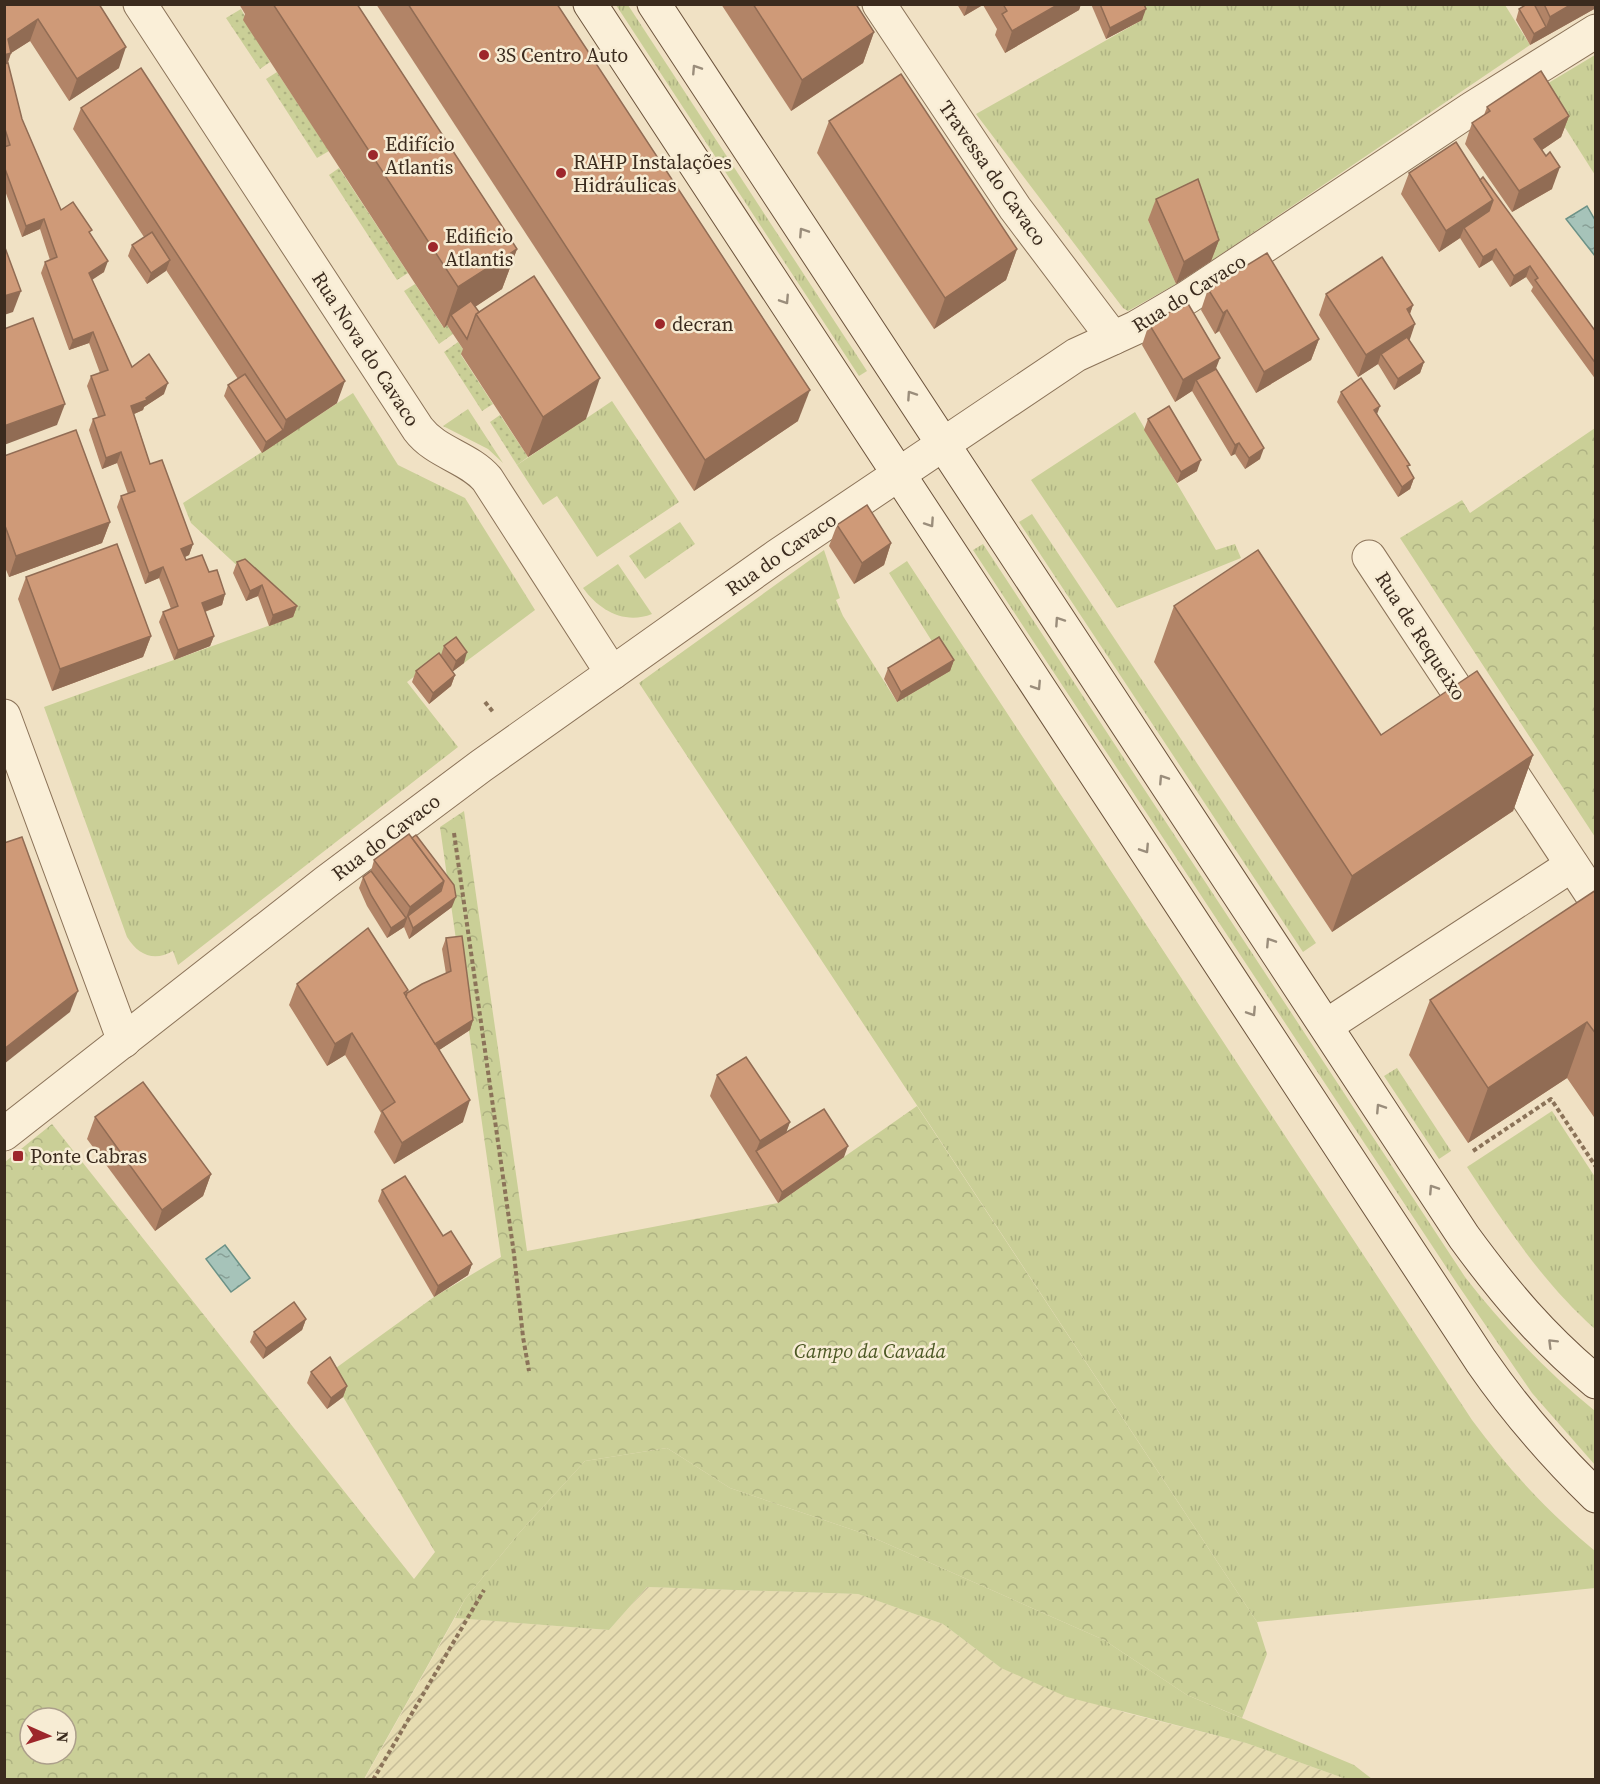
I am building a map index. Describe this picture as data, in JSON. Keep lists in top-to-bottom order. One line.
{"streets":{"street":["Travessa do Cavaco","Rua do Cavaco","Rua Nova do Cavaco","Rua de Requeixo"]},"crossings":[["Travessa do Cavaco","Rua do Cavaco"],["Rua do Cavaco","Rua Nova do Cavaco"]],"parks":["Campo da Cavada"],"places":{"other":["3S Centro Auto","Edifício Atlantis","RAHP Instalações Hidráulicas","Edificio Atlantis","decran"],"transit":["Ponte Cabras"]},"north":"right"}
